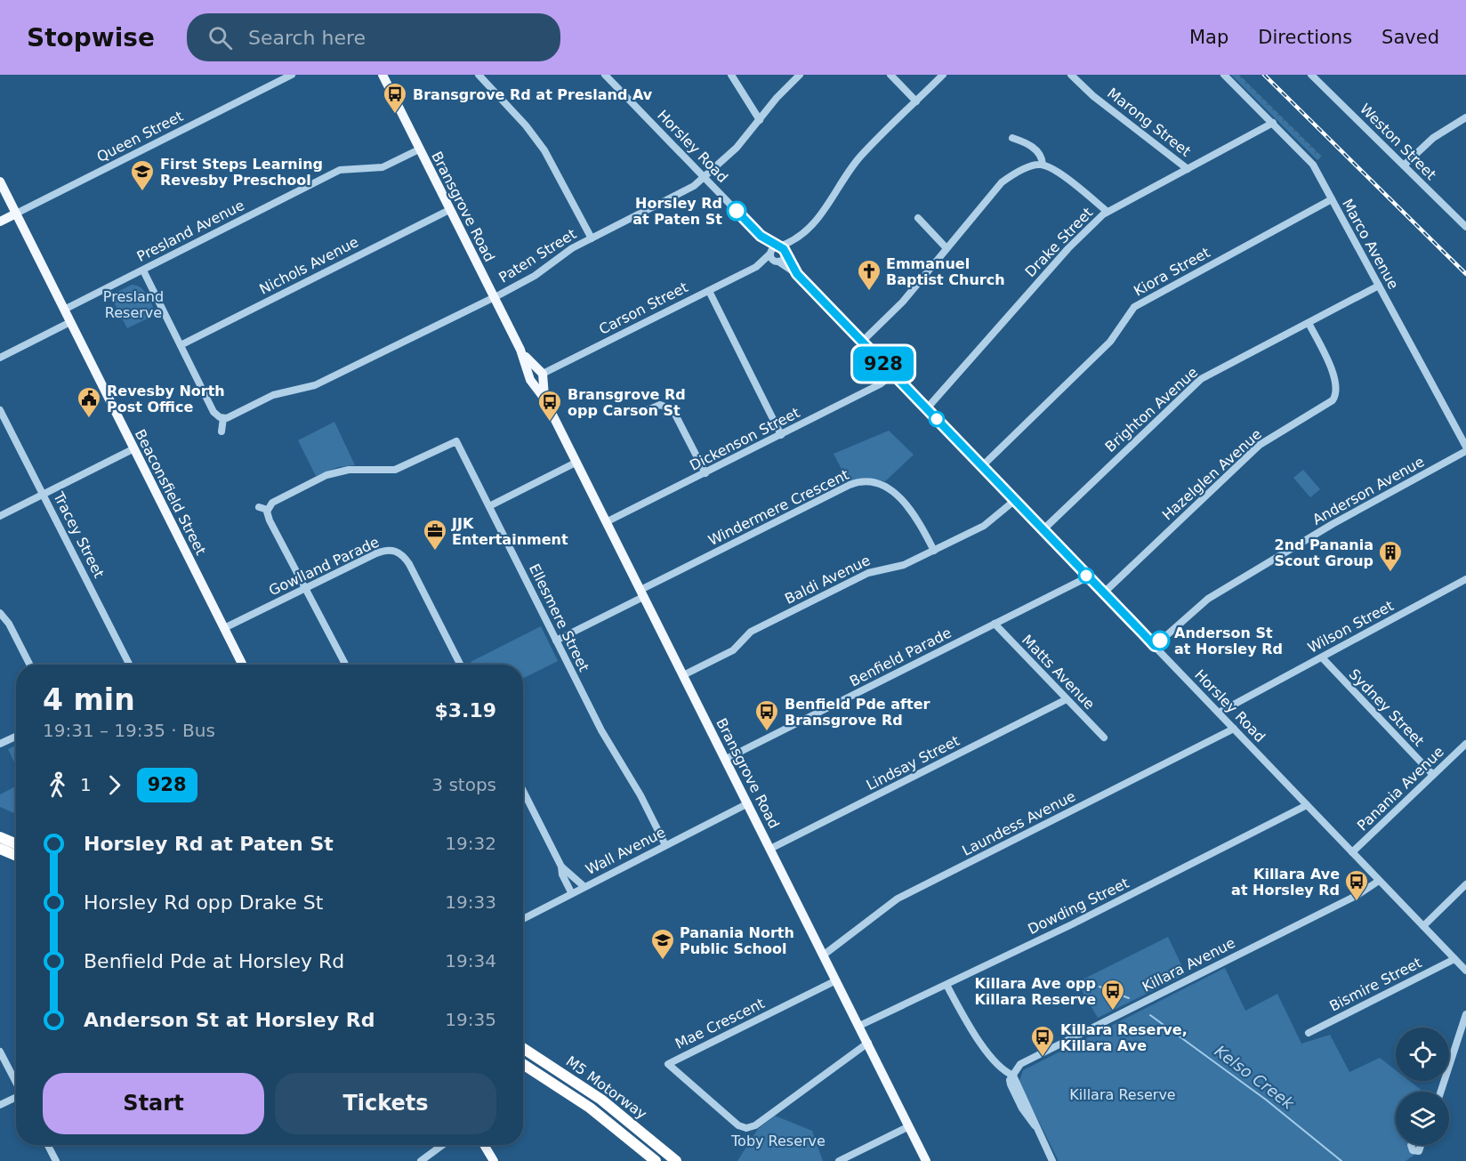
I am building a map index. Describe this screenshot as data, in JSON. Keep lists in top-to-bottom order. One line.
{"streets":{"highway":["M5 Motorway"],"main road":["Queen Street","Bransgrove Road","Beaconsfield Street"],"street":["Marong Street","Weston Street","Horsley Road","Presland Avenue","Drake Street","Marco Avenue","Paten Street","Nichols Avenue","Kiora Street","Carson Street","Brighton Avenue","Dickenson Street","Hazelglen Avenue","Anderson Avenue","Windermere Crescent","Tracey Street","Gowlland Parade","Baldi Avenue","Ellesmere Street","Wilson Street","Benfield Parade","Matts Avenue","Sydney Street","Lindsay Street","Panania Avenue","Laundess Avenue","Wall Avenue","Dowding Street","Killara Avenue","Bismire Street","Mae Crescent"]},"crossings":[["Marong Street","Drake Street"],["Queen Street","Beaconsfield Street"],["Horsley Road","Drake Street"],["Horsley Road","Paten Street"],["Horsley Road","Kiora Street"],["Horsley Road","Carson Street"],["Horsley Road","Brighton Avenue"],["Horsley Road","Dickenson Street"],["Horsley Road","Hazelglen Avenue"],["Horsley Road","Anderson Avenue"],["Horsley Road","Baldi Avenue"],["Horsley Road","Wilson Street"],["Horsley Road","Benfield Parade"],["Horsley Road","Panania Avenue"],["Horsley Road","Laundess Avenue"],["Horsley Road","Dowding Street"],["Horsley Road","Killara Avenue"],["Horsley Road","Bismire Street"],["Bransgrove Road","Presland Avenue"],["Bransgrove Road","Paten Street"],["Bransgrove Road","Nichols Avenue"],["Bransgrove Road","Carson Street"],["Bransgrove Road","Dickenson Street"],["Bransgrove Road","Windermere Crescent"],["Bransgrove Road","Baldi Avenue"],["Bransgrove Road","Benfield Parade"],["Bransgrove Road","Lindsay Street"],["Bransgrove Road","Laundess Avenue"],["Bransgrove Road","Wall Avenue"],["Bransgrove Road","Dowding Street"],["Bransgrove Road","Mae Crescent"],["Presland Avenue","Beaconsfield Street"],["Drake Street","Marco Avenue"],["Marco Avenue","Kiora Street"],["Marco Avenue","Brighton Avenue"],["Marco Avenue","Anderson Avenue"],["Brighton Avenue","Hazelglen Avenue"],["Beaconsfield Street","Gowlland Parade"],["Windermere Crescent","Baldi Avenue"],["Windermere Crescent","Ellesmere Street"],["Ellesmere Street","Wall Avenue"],["Wilson Street","Sydney Street"],["Benfield Parade","Matts Avenue"],["Matts Avenue","Lindsay Street"],["Sydney Street","Panania Avenue"]],"water":["Kelso Creek"],"parks":["Presland Reserve","Killara Reserve","Toby Reserve"],"places":{"bus stop":["Bransgrove Rd at Presland Av","Bransgrove Rd opp Carson St","Benfield Pde after Bransgrove Rd","Killara Ave at Horsley Rd","Killara Ave opp Killara Reserve","Killara Reserve, Killara Ave"],"school or university":["First Steps Learning Revesby Preschool","Panania North Public School"],"other":["Horsley Rd at Paten St","Anderson St at Horsley Rd"],"church":["Emmanuel Baptist Church"],"public building":["Revesby North Post Office"],"office":["JJK Entertainment"],"building":["2nd Panania Scout Group"]},"lines":["bus line 928"],"page":{"header":"Stopwise","search":"Search here","nav":["Map","Directions","Saved"],"on_map":"928","heading":["4 min","19:31 – 19:35 · Bus","$3.19"],"legs":["1","928","3 stops"],"list":[{"name":"Horsley Rd at Paten St","value":"19:32"},{"name":"Horsley Rd opp Drake St","value":"19:33"},{"name":"Benfield Pde at Horsley Rd","value":"19:34"},{"name":"Anderson St at Horsley Rd","value":"19:35"}],"buttons":["Start","Tickets"]}}
